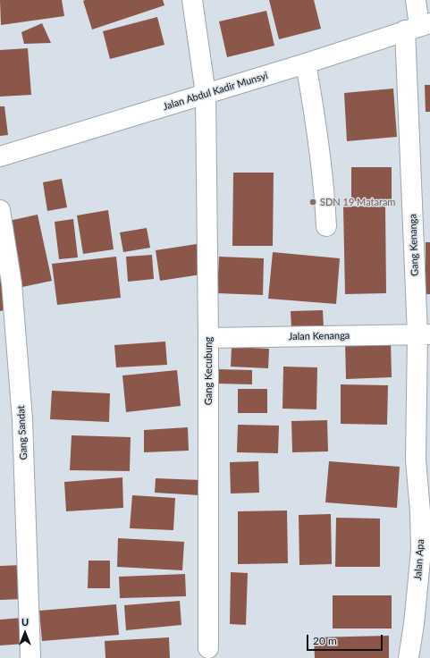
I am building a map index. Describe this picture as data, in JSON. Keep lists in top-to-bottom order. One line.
{"streets":{"street":["Jalan Abdul Kadir Munsyi","Gang Kenanga","Jalan Kenanga","Gang Kecubung","Gang Sandat","Jalan Apa"]},"crossings":[["Jalan Abdul Kadir Munsyi","Gang Kenanga"],["Jalan Abdul Kadir Munsyi","Gang Kecubung"],["Gang Kenanga","Jalan Kenanga"],["Gang Kenanga","Jalan Apa"],["Jalan Kenanga","Gang Kecubung"]],"places":["SDN 19 Mataram"],"scale_bar":"20 m","north":"top"}
